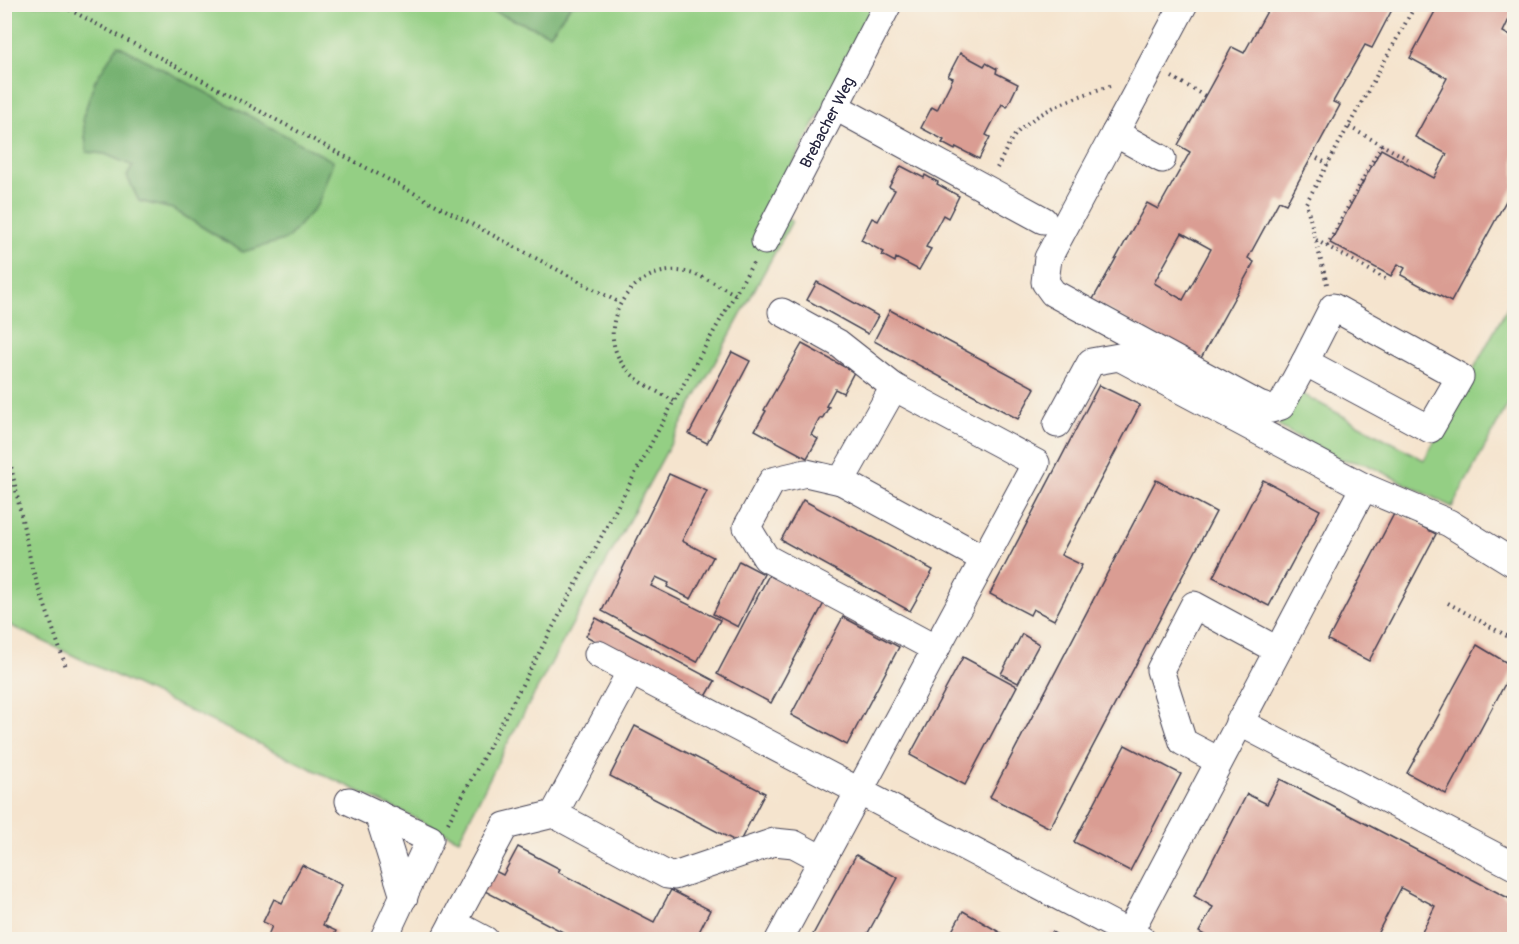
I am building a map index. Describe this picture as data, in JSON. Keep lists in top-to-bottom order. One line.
{"streets":{"street":["Brebacher Weg"]}}
